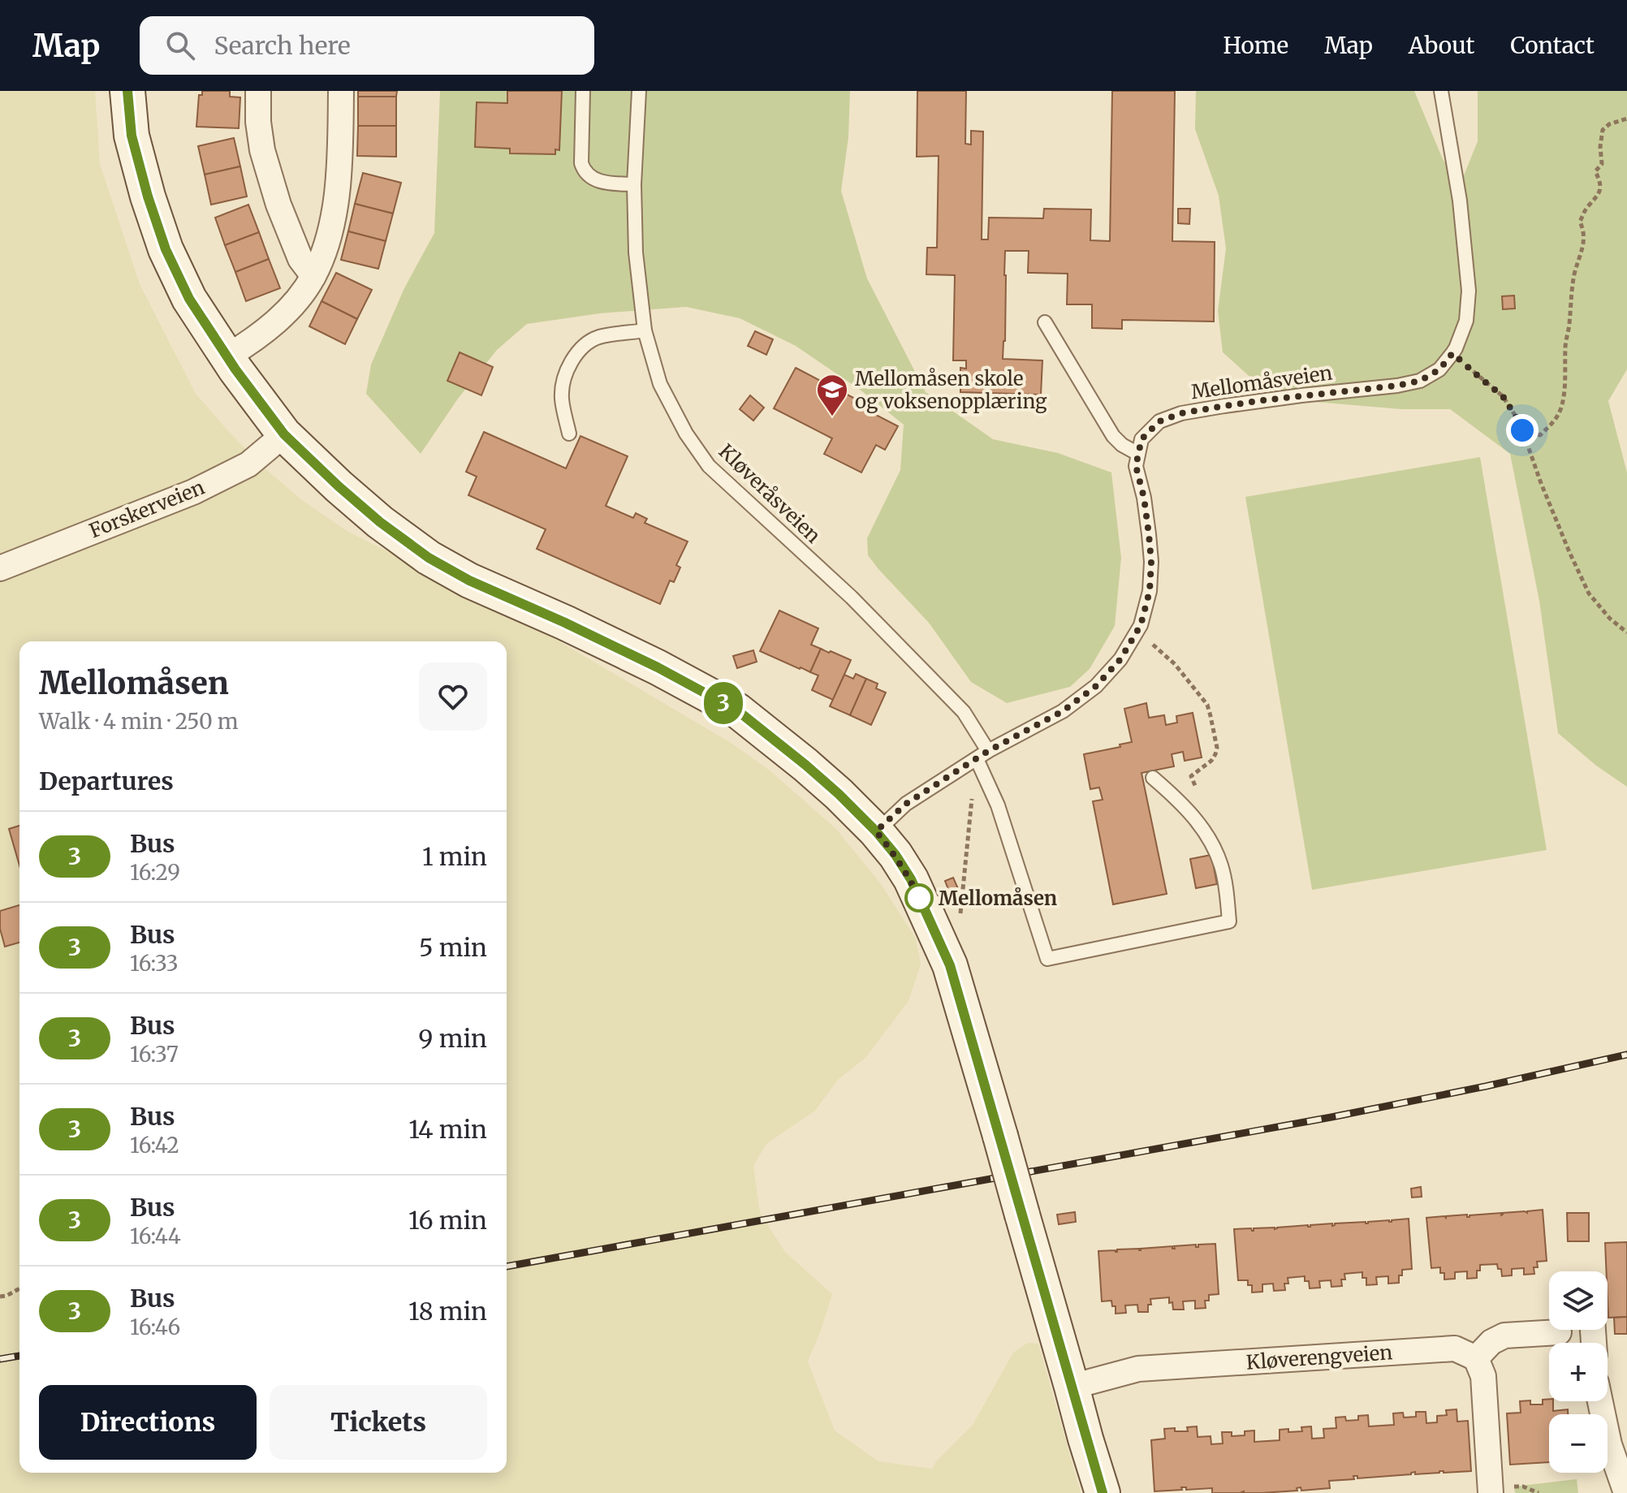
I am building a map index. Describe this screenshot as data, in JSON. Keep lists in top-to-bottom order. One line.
{"streets":{"street":["Forskerveien","Kløverengveien"],"lane":["Mellomåsveien","Kløveråsveien"]},"places":{"school or university":["Mellomåsen skole og voksenopplæring"],"other":["Mellomåsen"]},"lines":["bus line 3"],"page":{"header":"Map","search":"Search here","nav":["Home","Map","About","Contact"],"on_map":"3","heading":[["Mellomåsen","Walk · 4 min · 250 m"],"Departures"],"list":[{"mark":"3","name":"Bus","note":"16:29","value":"1 min"},{"mark":"3","name":"Bus","note":"16:33","value":"5 min"},{"mark":"3","name":"Bus","note":"16:37","value":"9 min"},{"mark":"3","name":"Bus","note":"16:42","value":"14 min"},{"mark":"3","name":"Bus","note":"16:44","value":"16 min"},{"mark":"3","name":"Bus","note":"16:46","value":"18 min"}],"map_buttons":["+","−"],"buttons":["Directions","Tickets"]}}
